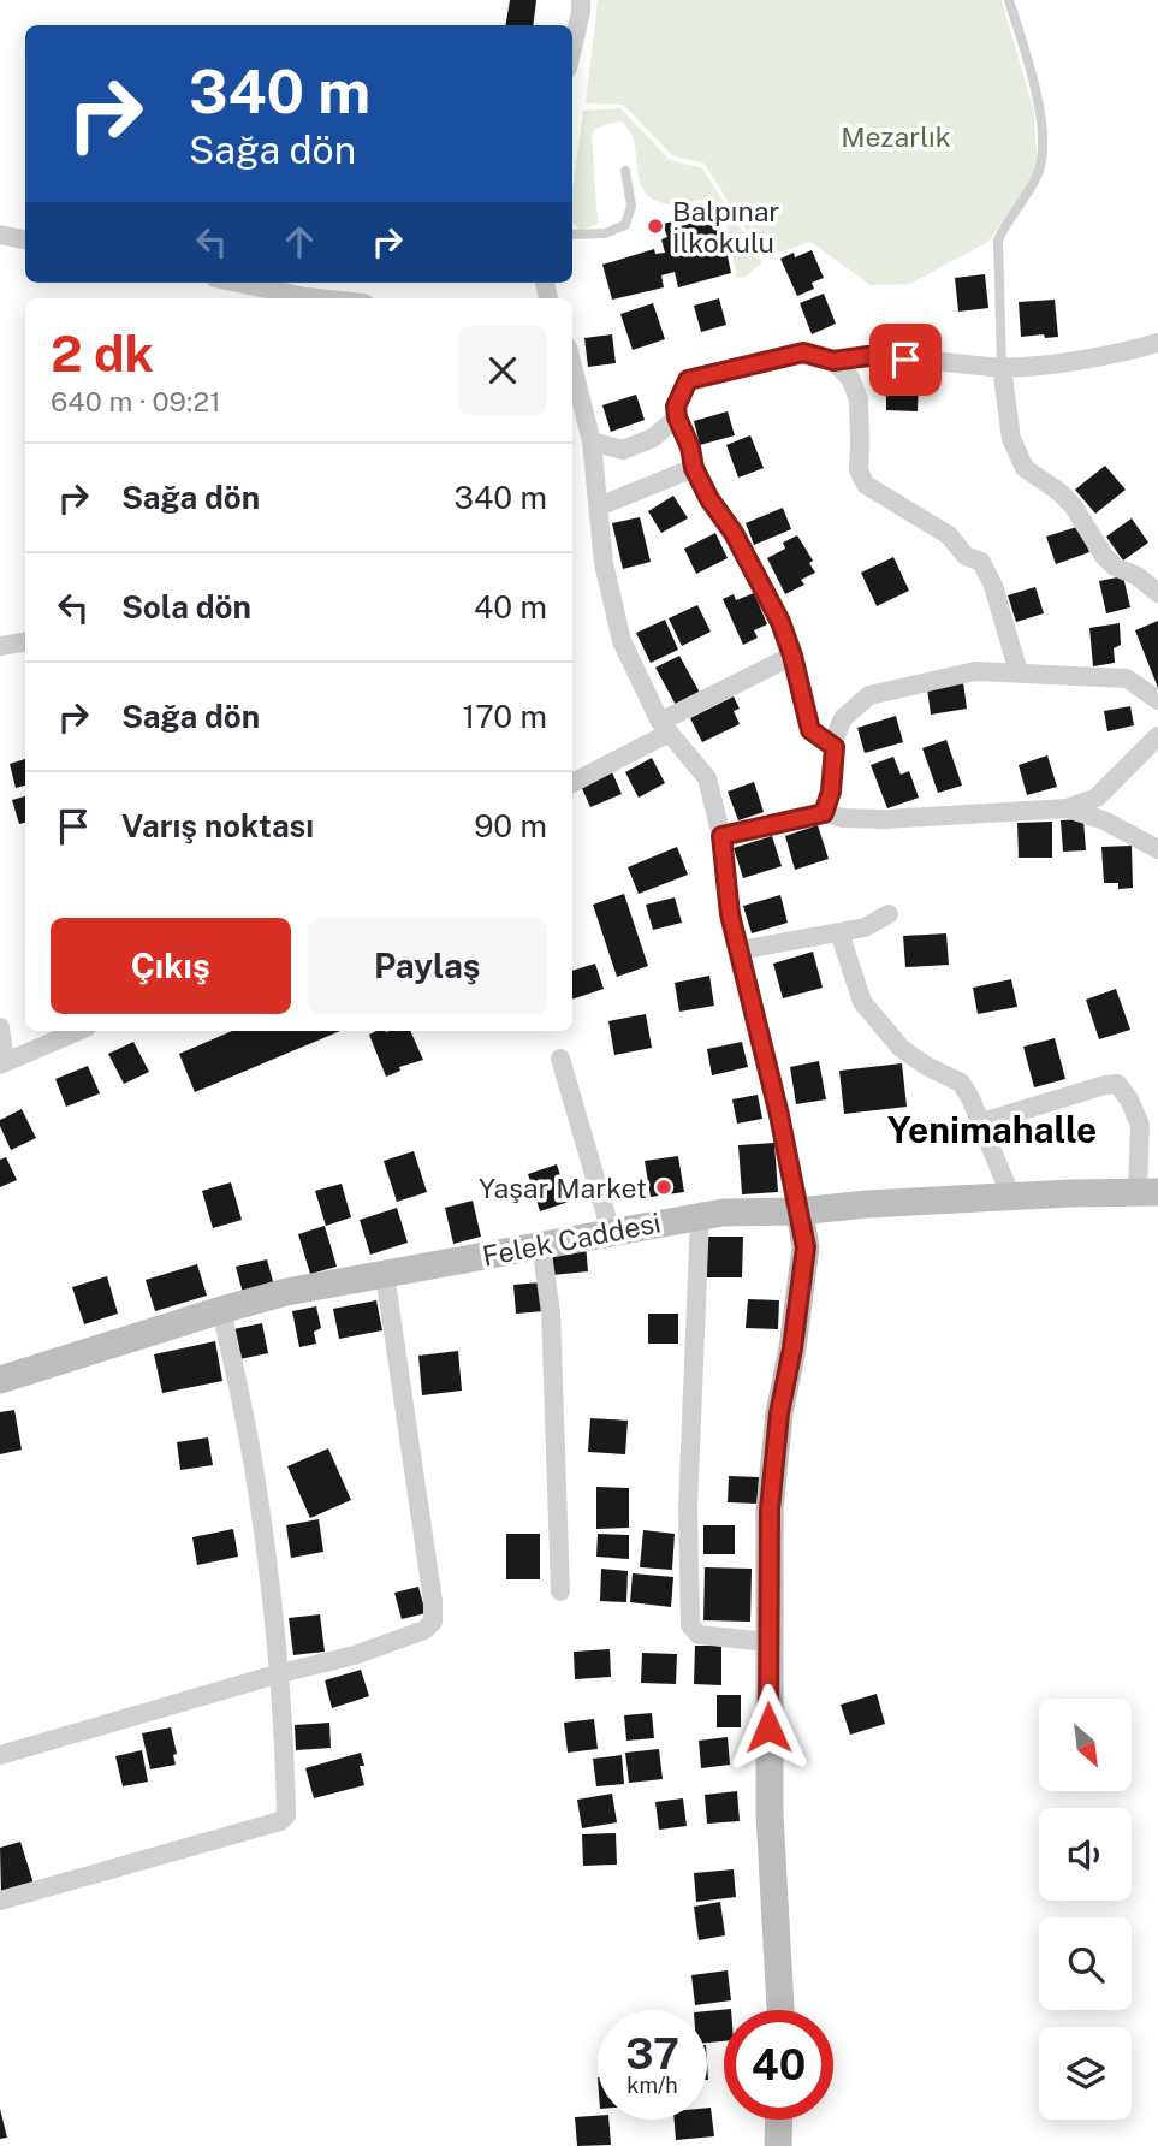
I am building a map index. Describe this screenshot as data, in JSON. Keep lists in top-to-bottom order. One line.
{"streets":{"street":["Felek Caddesi"]},"districts":["Yenimahalle"],"parks":["Mezarlık"],"places":["Balpınar İlkokulu","Yaşar Market"],"north":"bottom right","page":{"turn":["340 m","Sağa dön"],"heading":["2 dk","640 m · 09:21"],"list":[{"name":"Sağa dön","value":"340 m"},{"name":"Sola dön","value":"40 m"},{"name":"Sağa dön","value":"170 m"},{"name":"Varış noktası","value":"90 m"}],"buttons":["Çıkış","Paylaş"],"speed":"37 km/h","limit":"40"}}
